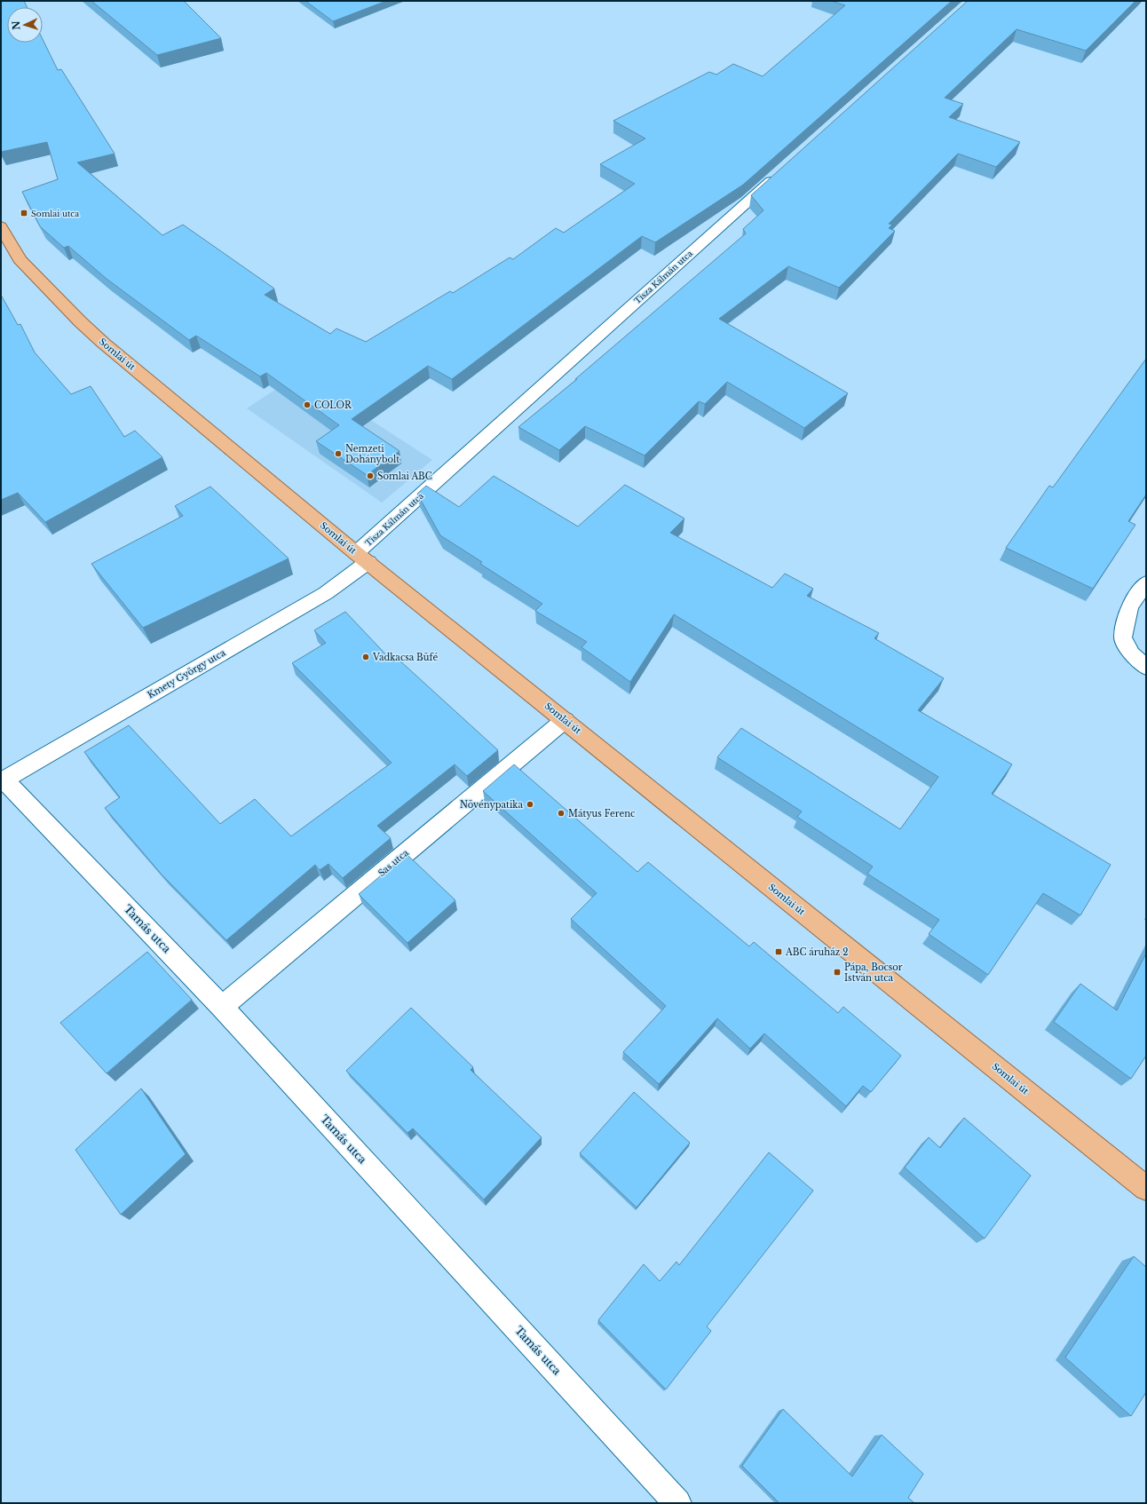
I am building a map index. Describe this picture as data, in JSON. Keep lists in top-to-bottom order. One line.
{"streets":{"main road":["Somlai út"],"street":["Tisza Kálmán utca","Kmety György utca","Sas utca","Tamás utca"]},"crossings":[["Tisza Kálmán utca","Somlai út"],["Tisza Kálmán utca","Kmety György utca"],["Somlai út","Kmety György utca"],["Somlai út","Sas utca"],["Kmety György utca","Tamás utca"],["Sas utca","Tamás utca"]],"places":{"transit":["Somlai utca","ABC áruház 2","Pápa, Bocsor István utca"],"other":["COLOR","Nemzeti Dohánybolt","Somlai ABC","Vadkacsa Büfé","Növénypatika","Mátyus Ferenc"]},"north":"left"}
